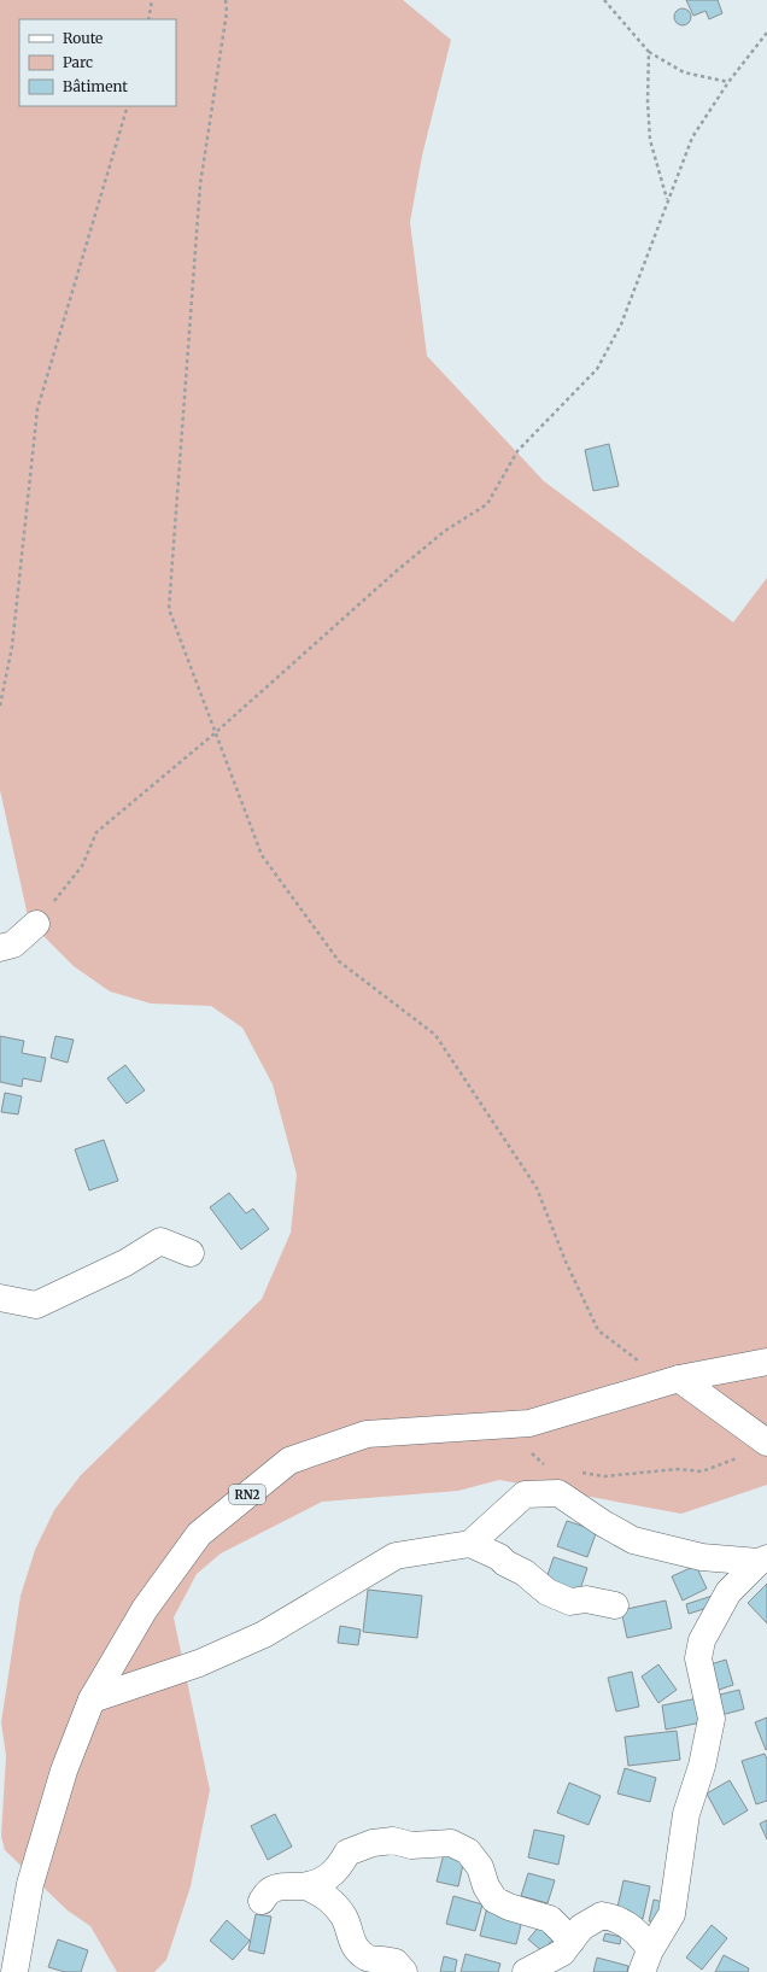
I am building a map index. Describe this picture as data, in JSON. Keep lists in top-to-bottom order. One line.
{"streets":{"main road":["RN2"]},"legend":["Route","Parc","Bâtiment"]}
